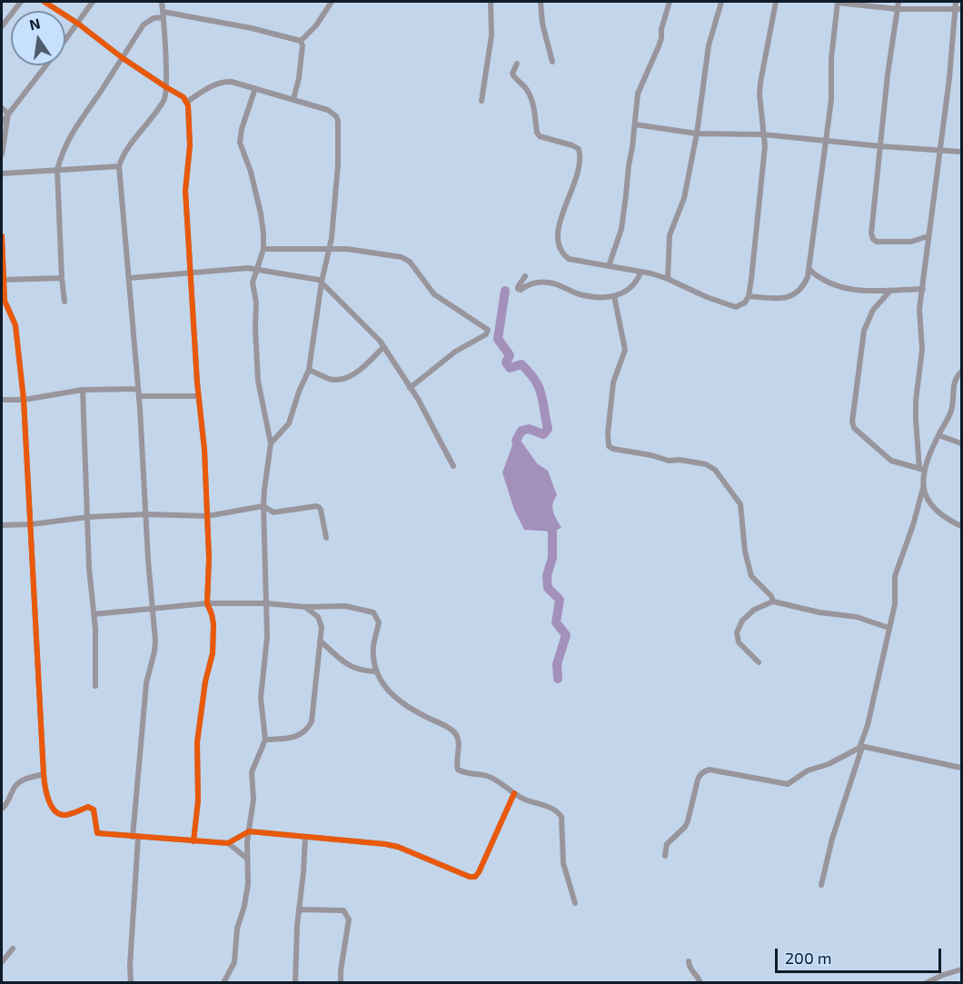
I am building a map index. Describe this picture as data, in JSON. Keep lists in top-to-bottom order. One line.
{"scale_bar":"200 m","north":"top"}
